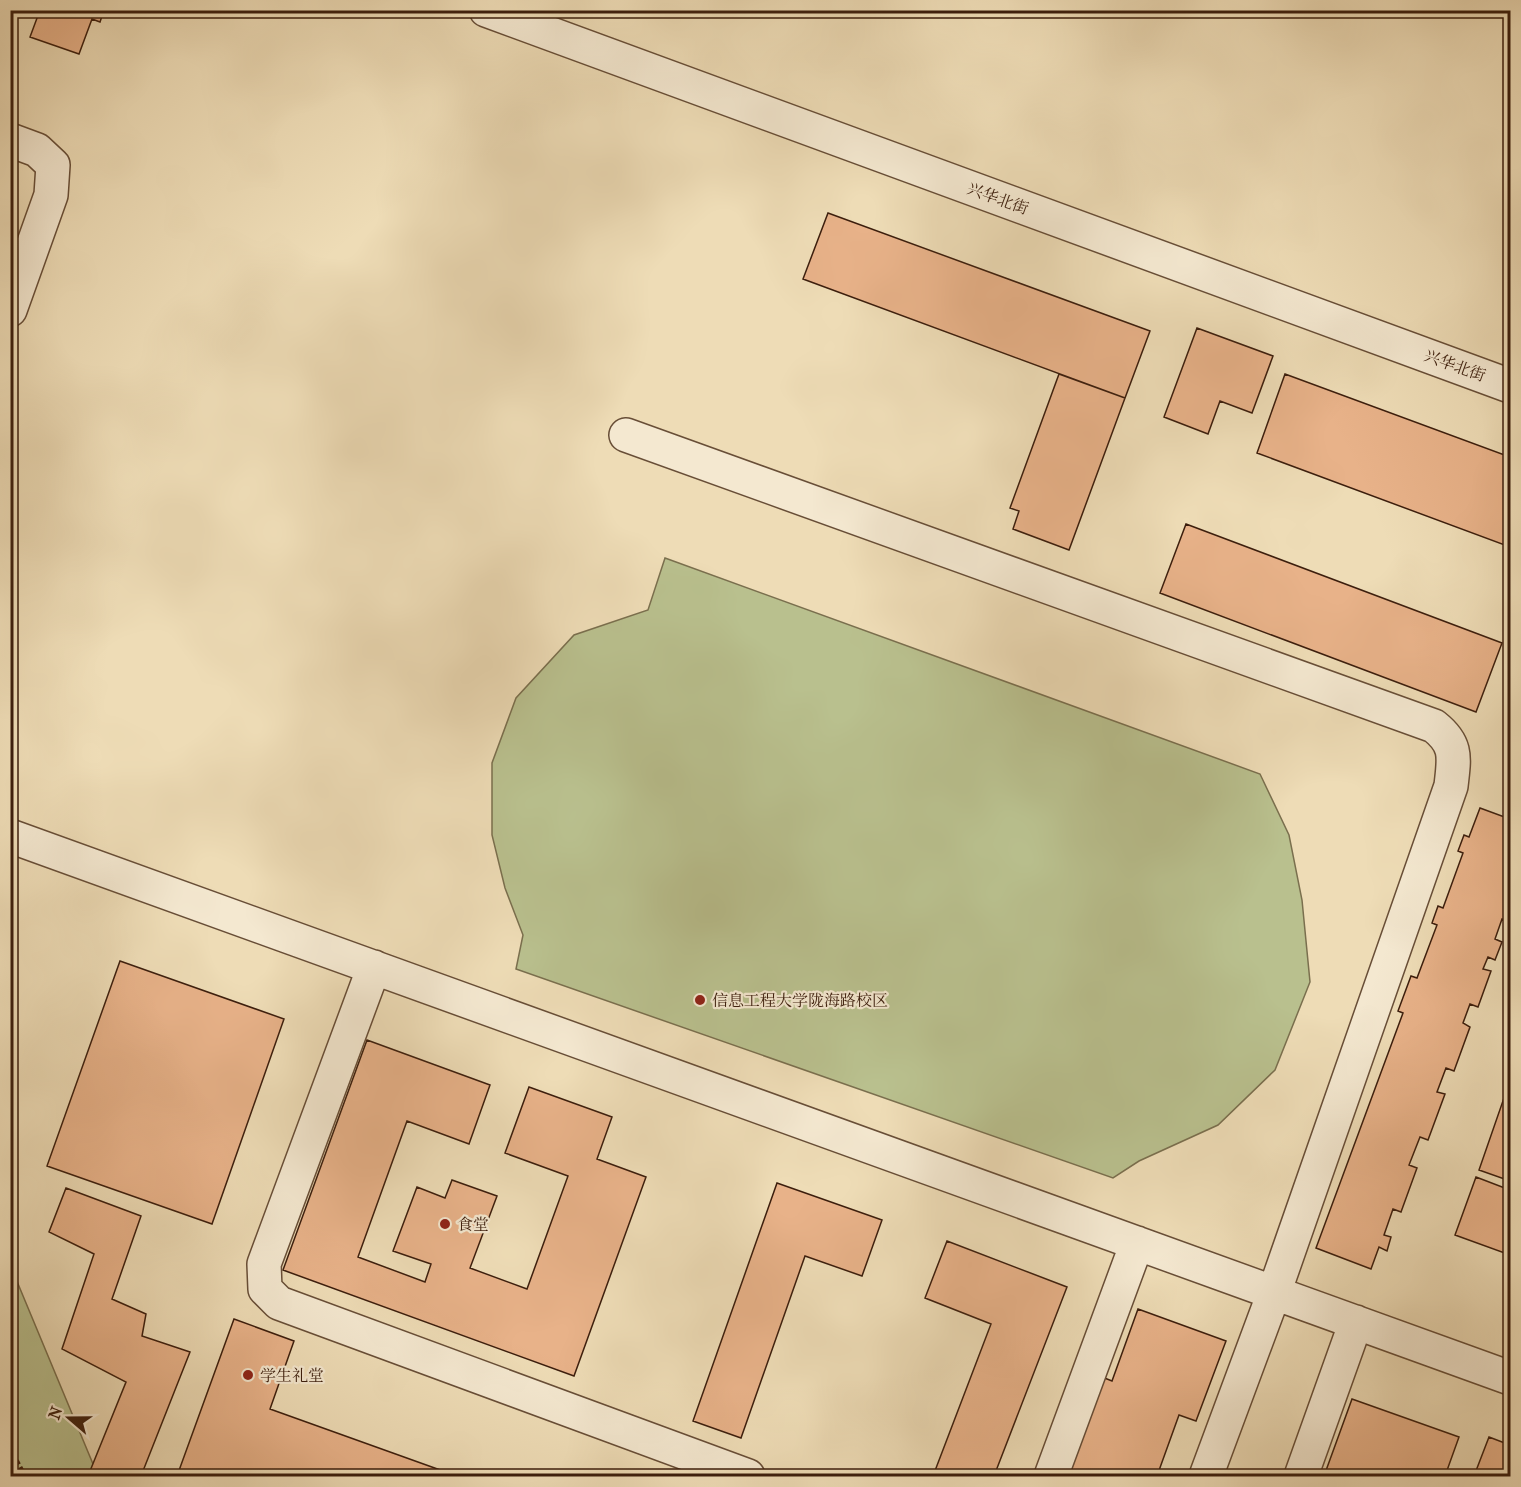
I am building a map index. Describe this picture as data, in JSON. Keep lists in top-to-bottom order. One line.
{"streets":{"street":["兴华北街"]},"places":["信息工程大学陇海路校区","食堂","学生礼堂"],"north":"left"}
